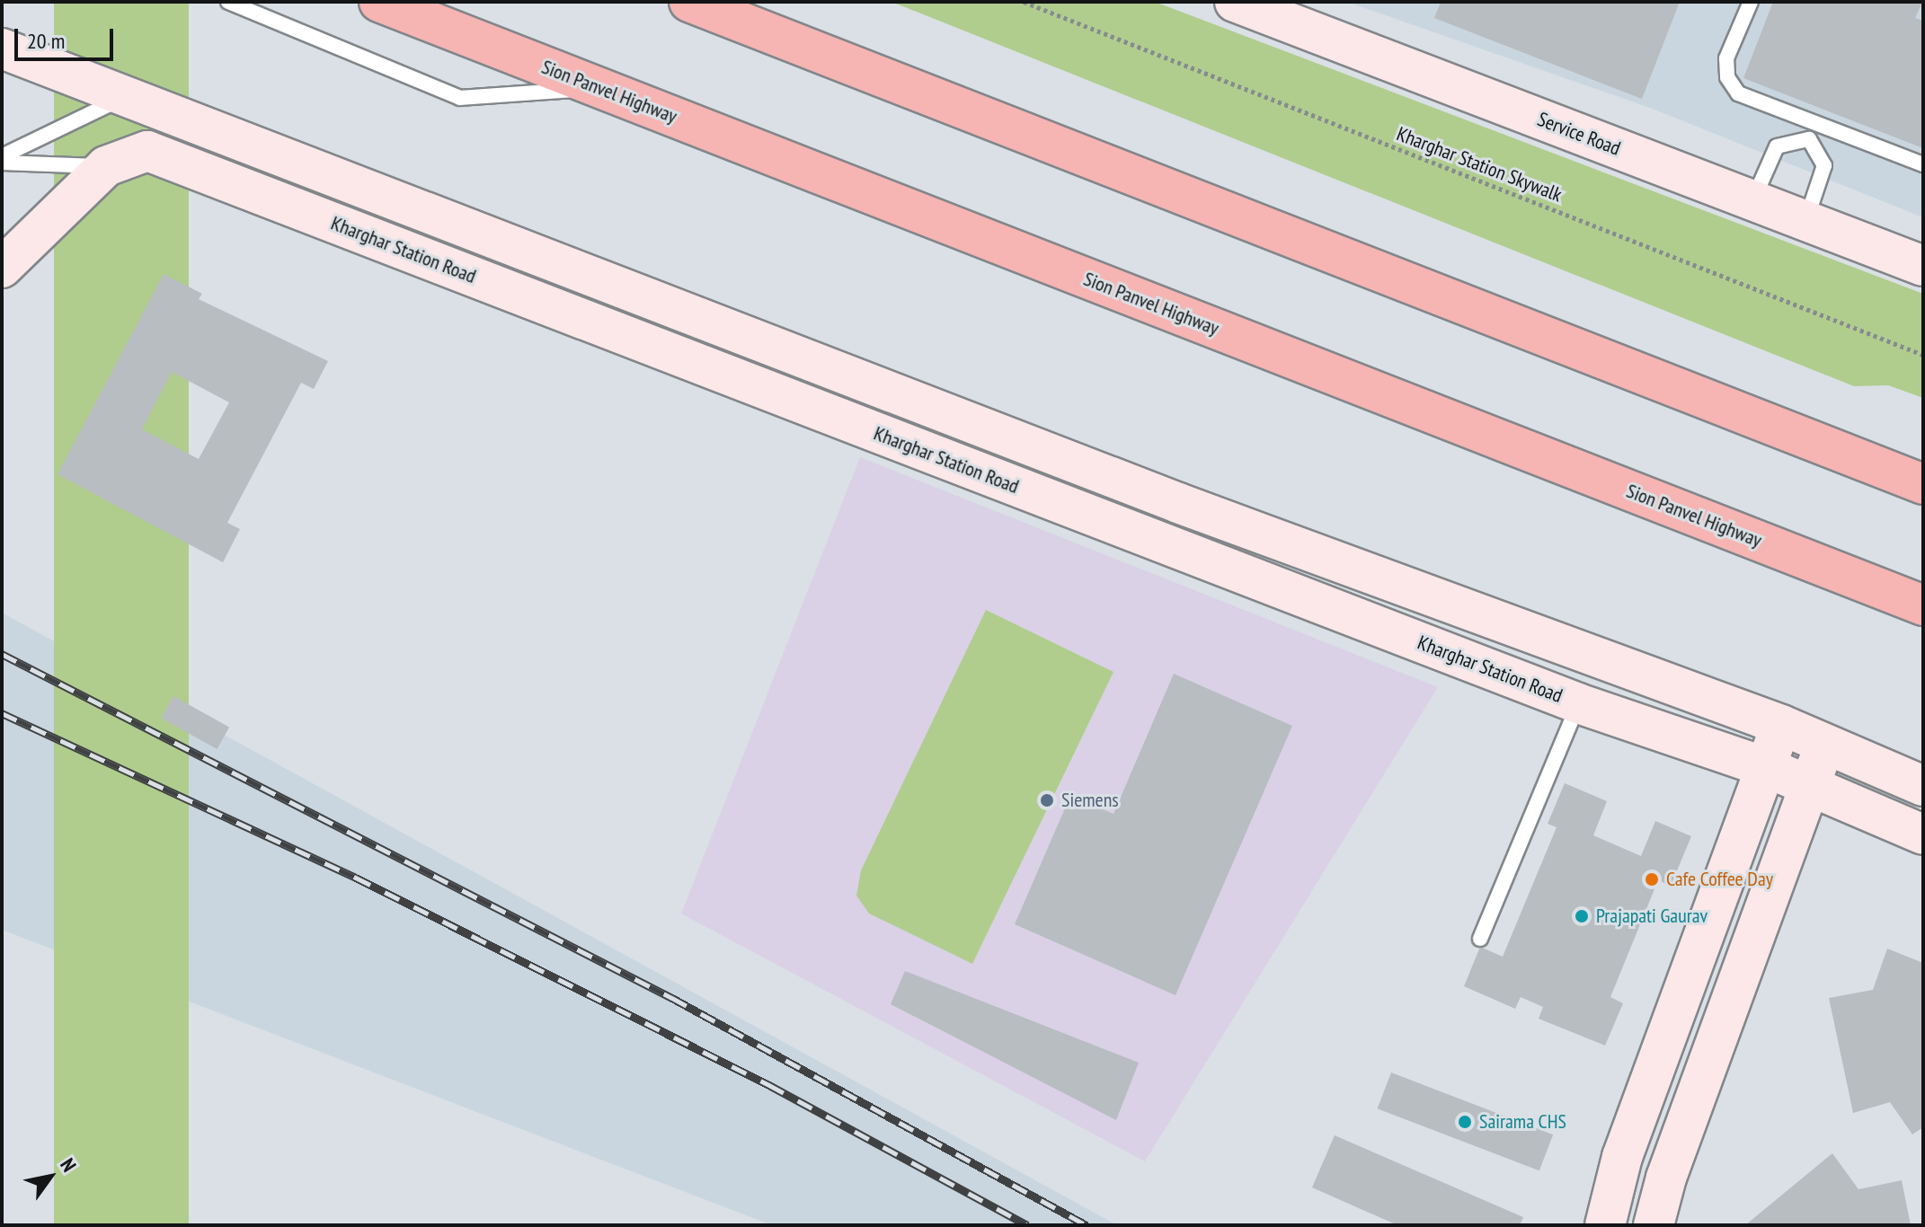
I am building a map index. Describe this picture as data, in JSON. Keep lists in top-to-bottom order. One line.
{"streets":{"highway":["Sion Panvel Highway"],"street":["Service Road","Kharghar Station Road"],"path":["Kharghar Station Skywalk"]},"places":["Siemens","Cafe Coffee Day","Prajapati Gaurav","Sairama CHS"],"scale_bar":"20 m","north":"top right"}
